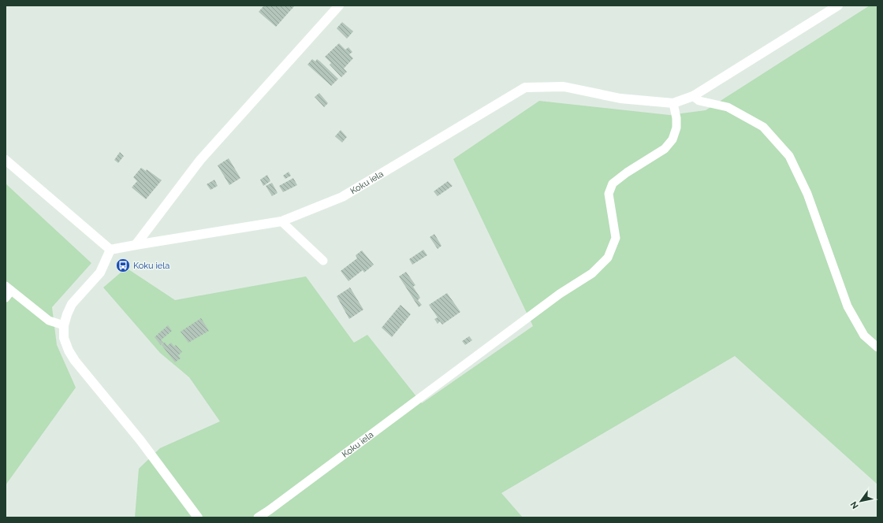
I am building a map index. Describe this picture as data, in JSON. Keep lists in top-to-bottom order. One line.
{"streets":{"street":["Koku iela"]},"places":{"bus stop":["Koku iela"]},"north":"bottom left"}
